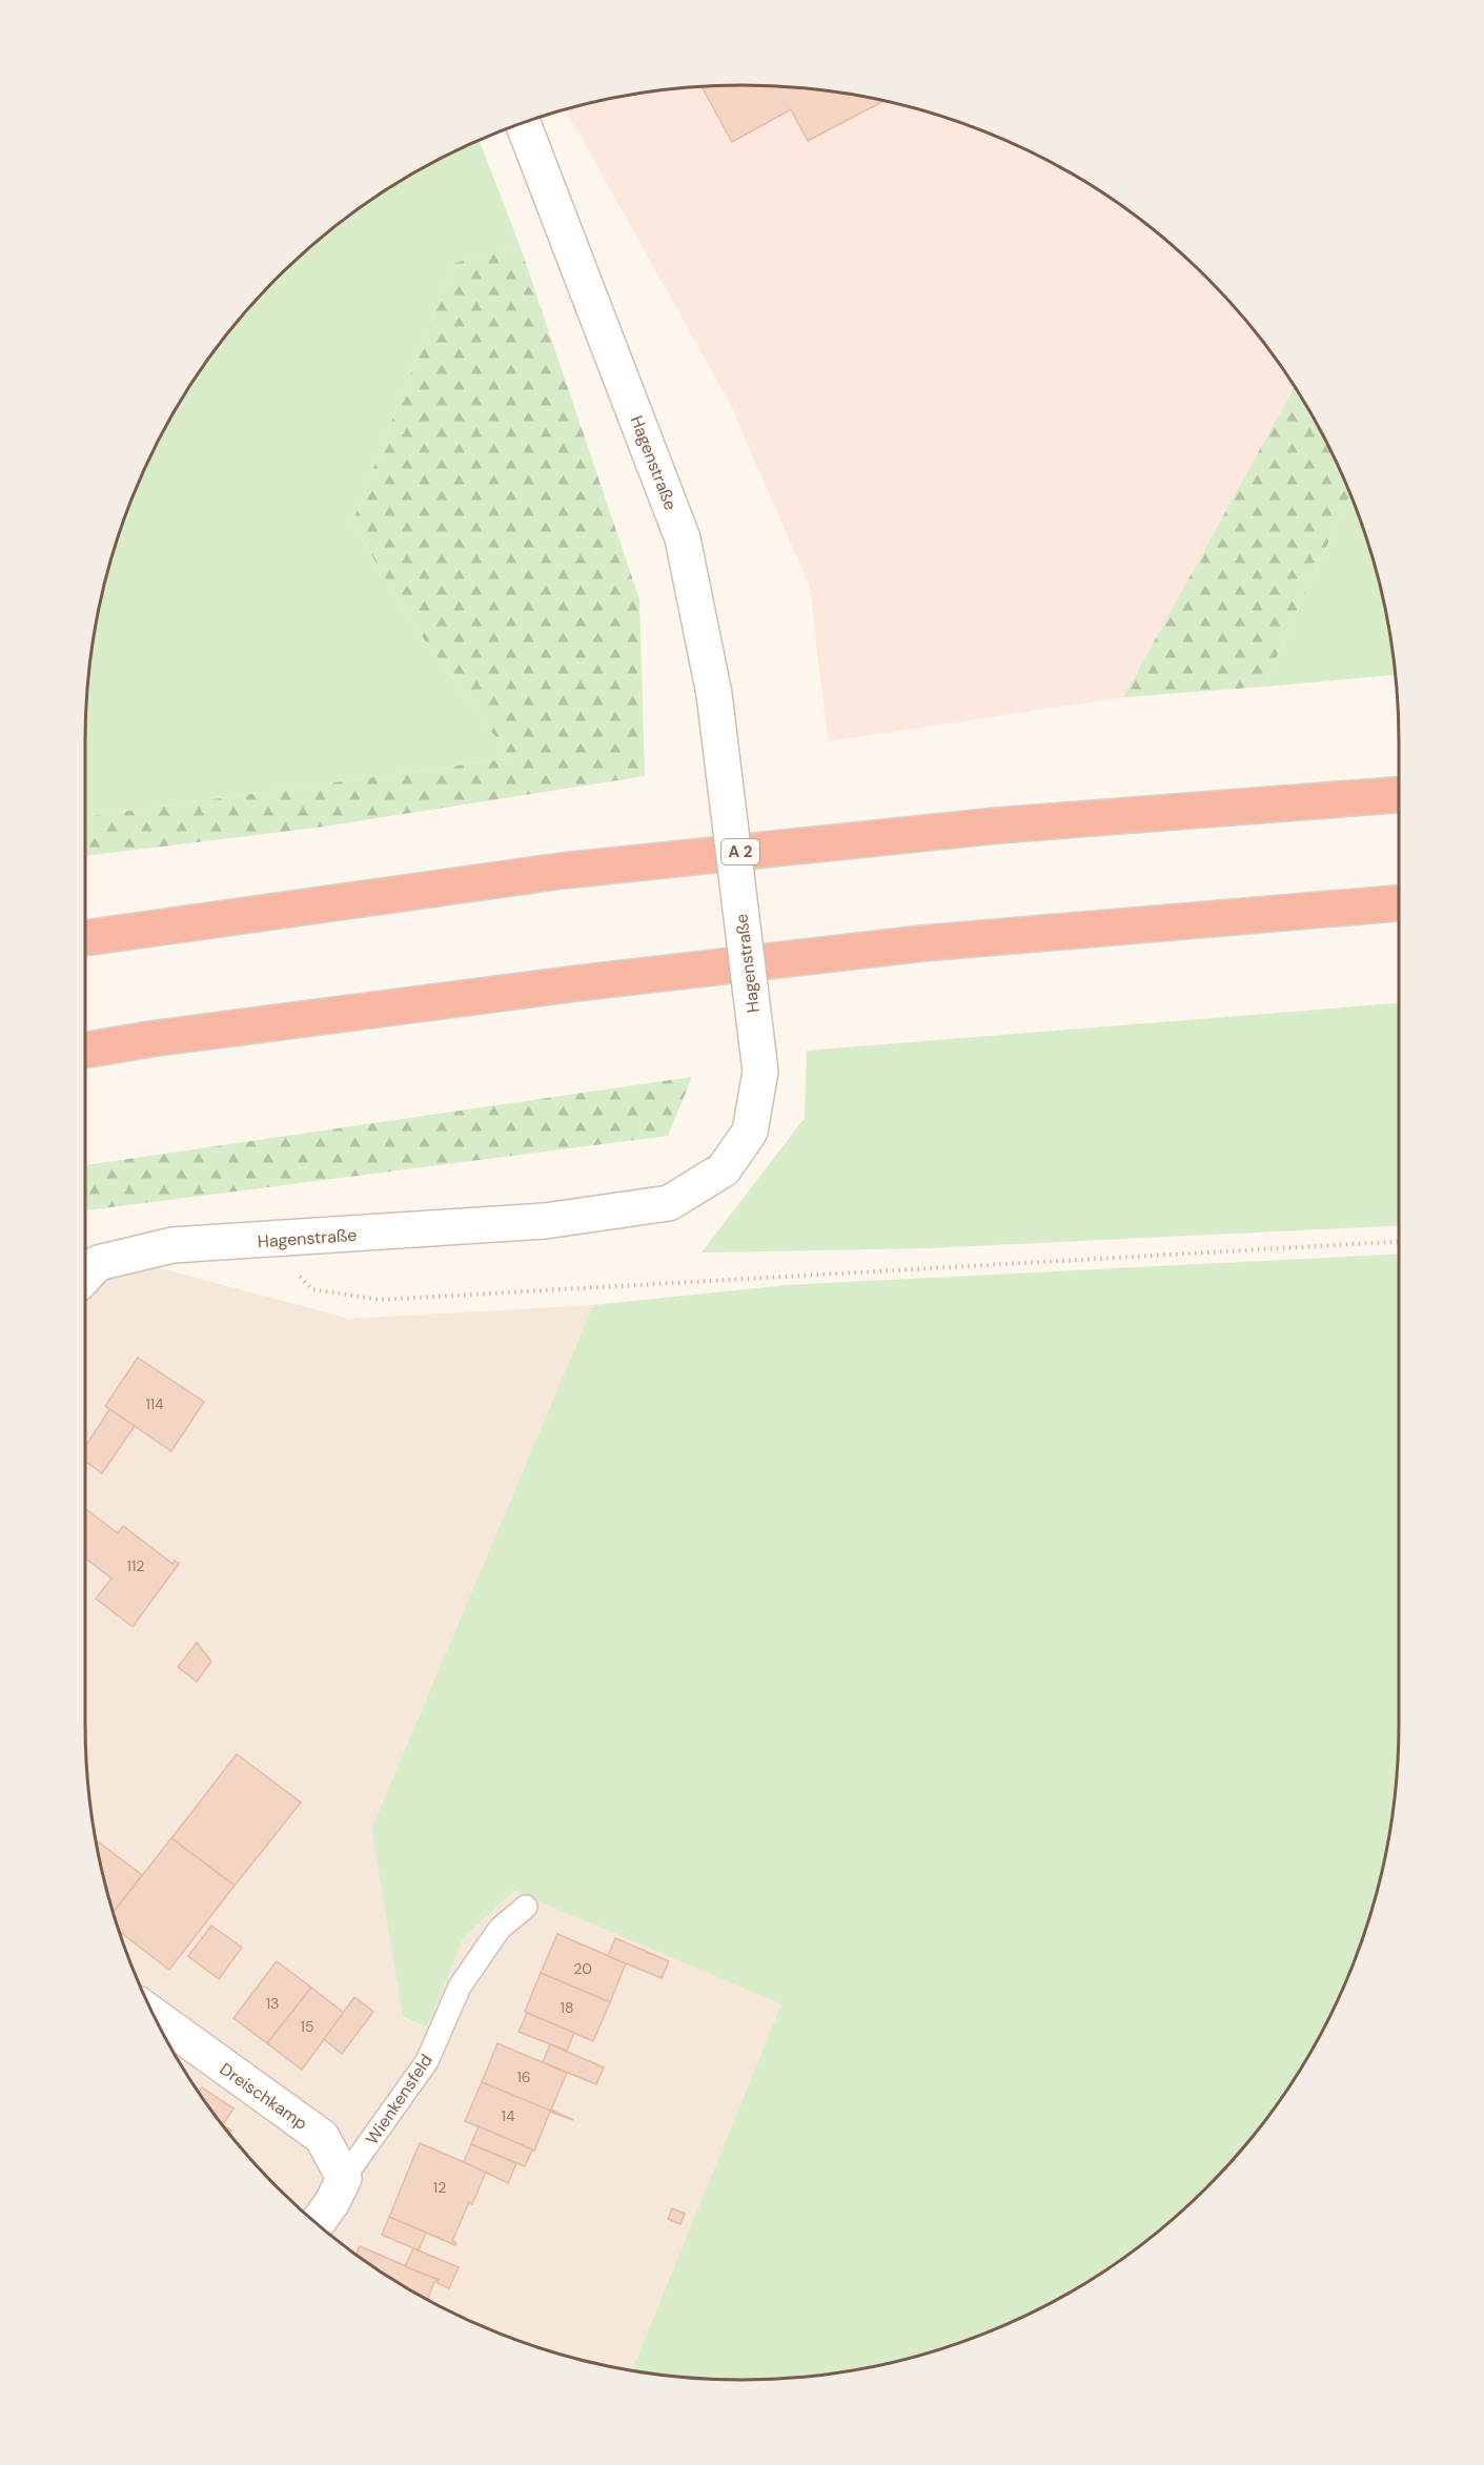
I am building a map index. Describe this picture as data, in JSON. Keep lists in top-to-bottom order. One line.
{"streets":{"highway":["A 2"],"street":["Hagenstraße","Dreischkamp","Wienkensfeld"]},"crossings":[["Dreischkamp","Wienkensfeld"]],"house_numbers":["114","112","20","13","18","15","16","14","12"]}
